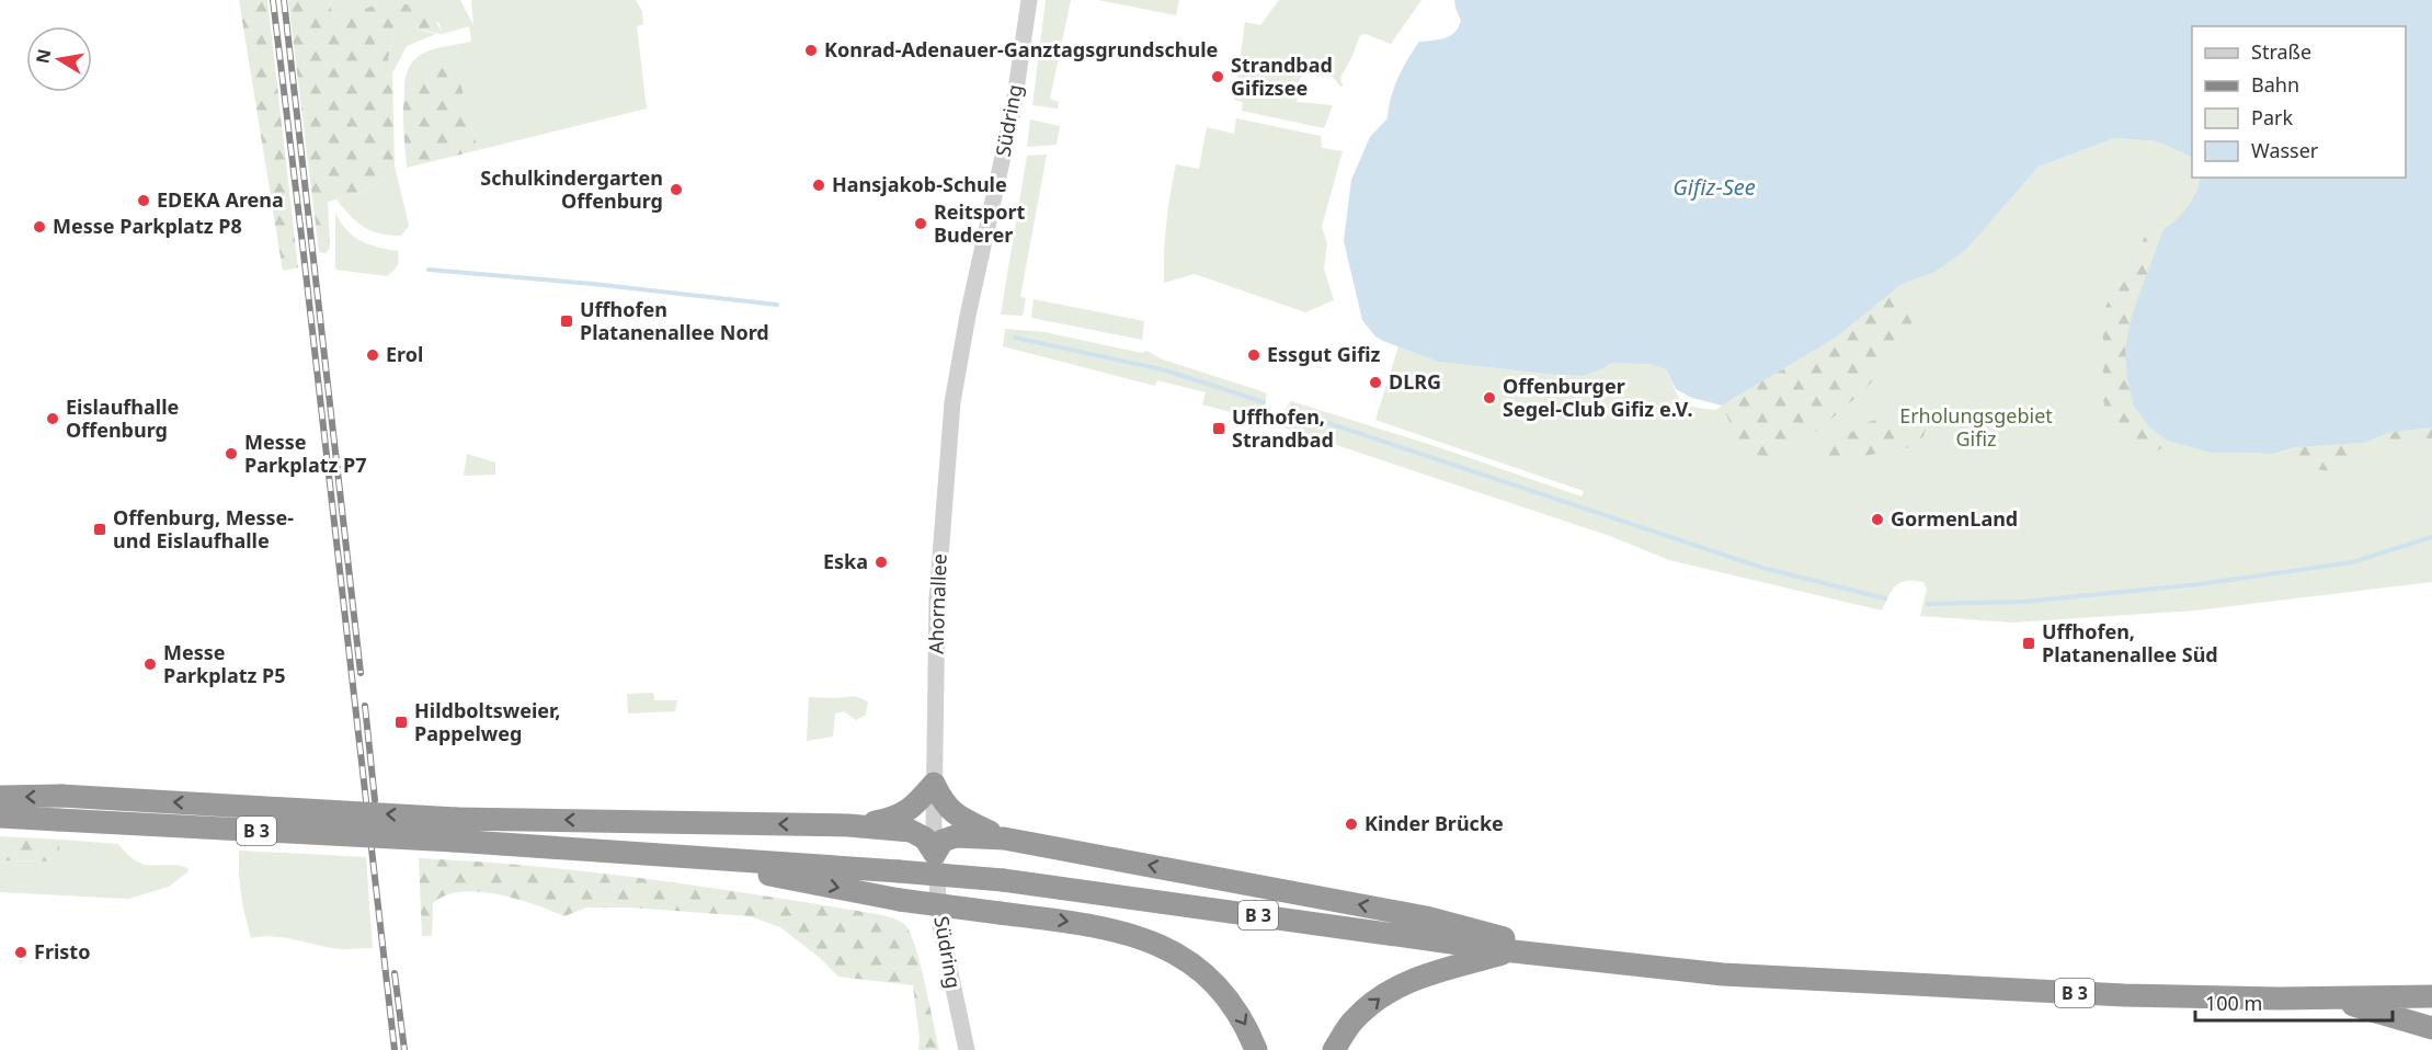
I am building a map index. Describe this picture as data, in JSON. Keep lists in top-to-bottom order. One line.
{"streets":{"highway":["B 3"],"street":["Südring","Ahornallee"]},"crossings":[["Südring","Ahornallee"]],"water":["Gifiz-See"],"parks":["Erholungsgebiet Gifiz"],"places":{"other":["Konrad-Adenauer-Ganztagsgrundschule","Strandbad Gifizsee","Hansjakob-Schule","Schulkindergarten Offenburg","EDEKA Arena","Reitsport Buderer","Messe Parkplatz P8","Erol","Essgut Gifiz","DLRG","Offenburger Segel-Club Gifiz e.V.","Eislaufhalle Offenburg","Messe Parkplatz P7","GormenLand","Eska","Messe Parkplatz P5","Kinder Brücke","Fristo"],"transit":["Uffhofen Platanenallee Nord","Uffhofen, Strandbad","Offenburg, Messe- und Eislaufhalle","Uffhofen, Platanenallee Süd","Hildboltsweier, Pappelweg"]},"legend":["Straße","Bahn","Park","Wasser"],"scale_bar":"100 m","north":"left"}
